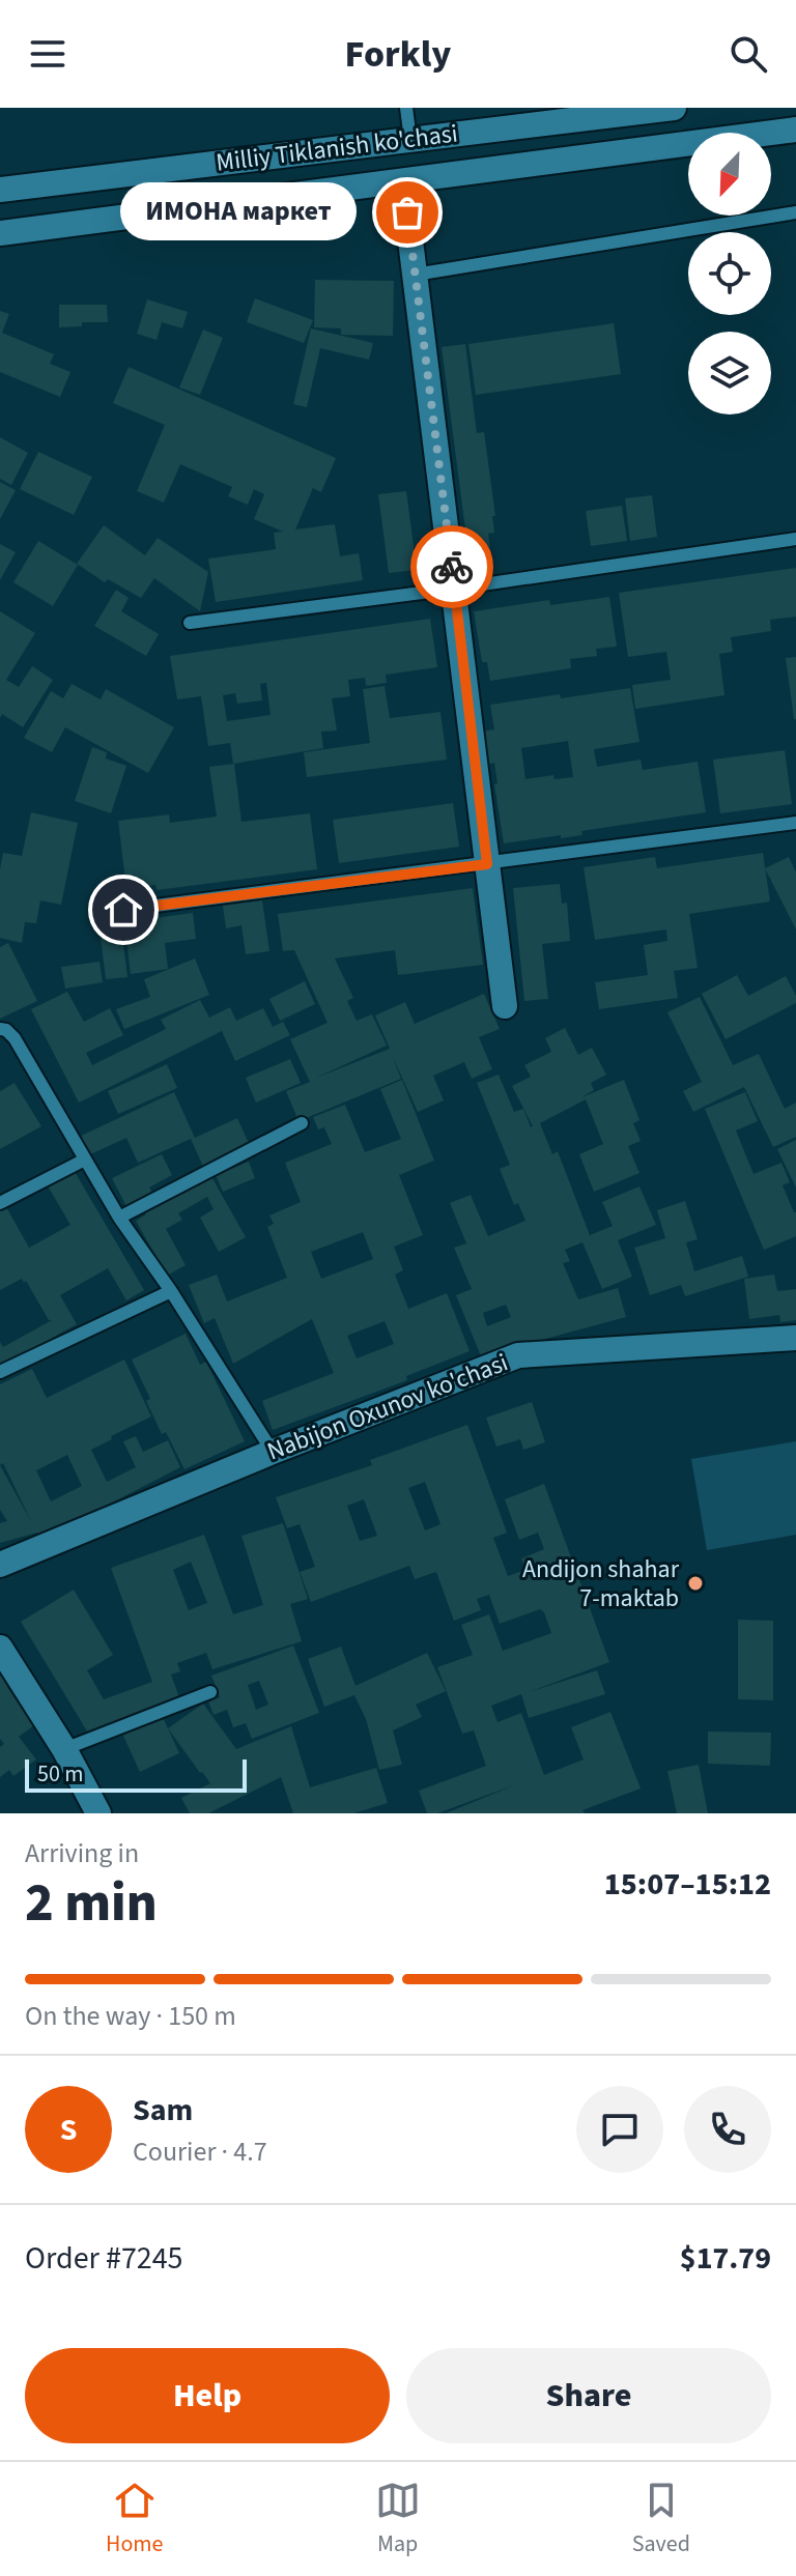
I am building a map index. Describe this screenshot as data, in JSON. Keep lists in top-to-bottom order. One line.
{"streets":{"street":["Milliy Tiklanish ko'chasi","Nabijon Oxunov ko'chasi"]},"places":["ИМОНА маркет","Andijon shahar 7-maktab"],"scale_bar":"50 m","north":"bottom left","page":{"header":"Forkly","bubble":"ИМОНА маркет","scale":"50 m","heading":["2 min","Arriving in","15:07–15:12"],"panel":["Sam","Courier · 4.7","Order #7245","$17.79"],"bar":"On the way · 150 m","round":"S","buttons":["Help","Share"],"tabs":["Home","Map","Saved"]}}
